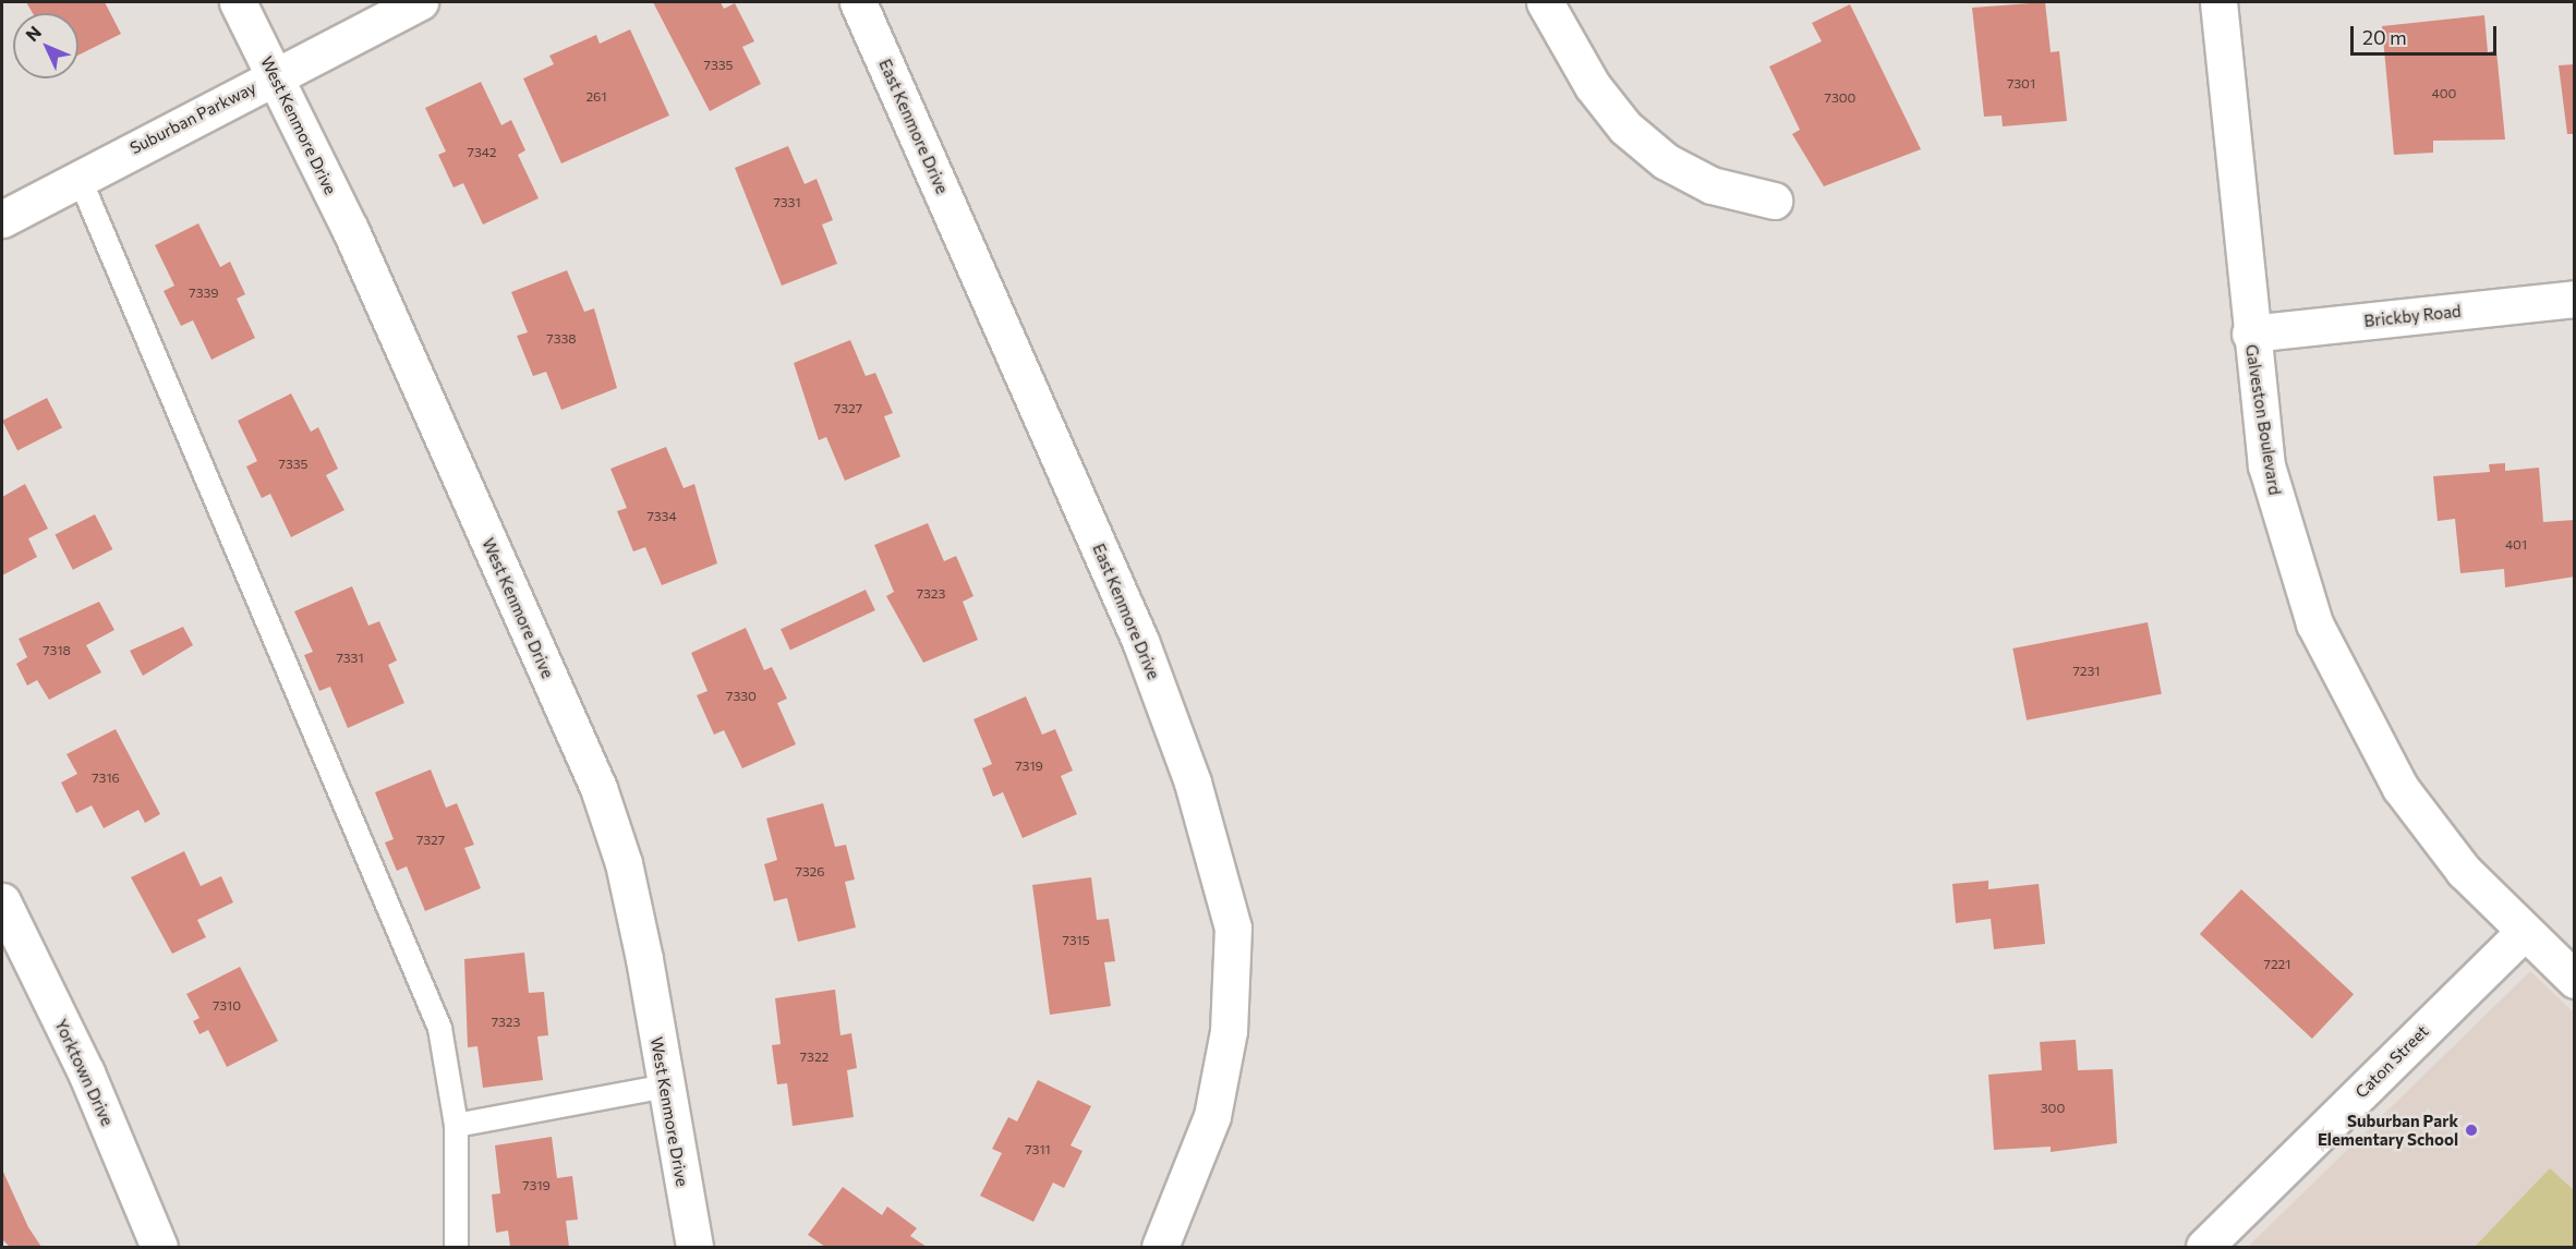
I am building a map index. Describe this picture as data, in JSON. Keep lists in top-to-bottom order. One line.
{"streets":{"street":["Suburban Parkway","West Kenmore Drive","East Kenmore Drive","Brickby Road","Galveston Boulevard","Caton Street","Yorktown Drive"]},"crossings":[["Suburban Parkway","West Kenmore Drive"],["Brickby Road","Galveston Boulevard"],["Galveston Boulevard","Caton Street"]],"places":["Suburban Park Elementary School"],"house_numbers":["7335","7301","400","261","7300","7342","7331","7339","7338","7327","7335","7334","401","7323","7318","7331","7231","7330","7319","7316","7327","7326","7315","7221","7310","7323","7322","300","7311","7319"],"scale_bar":"20 m","north":"top left"}
